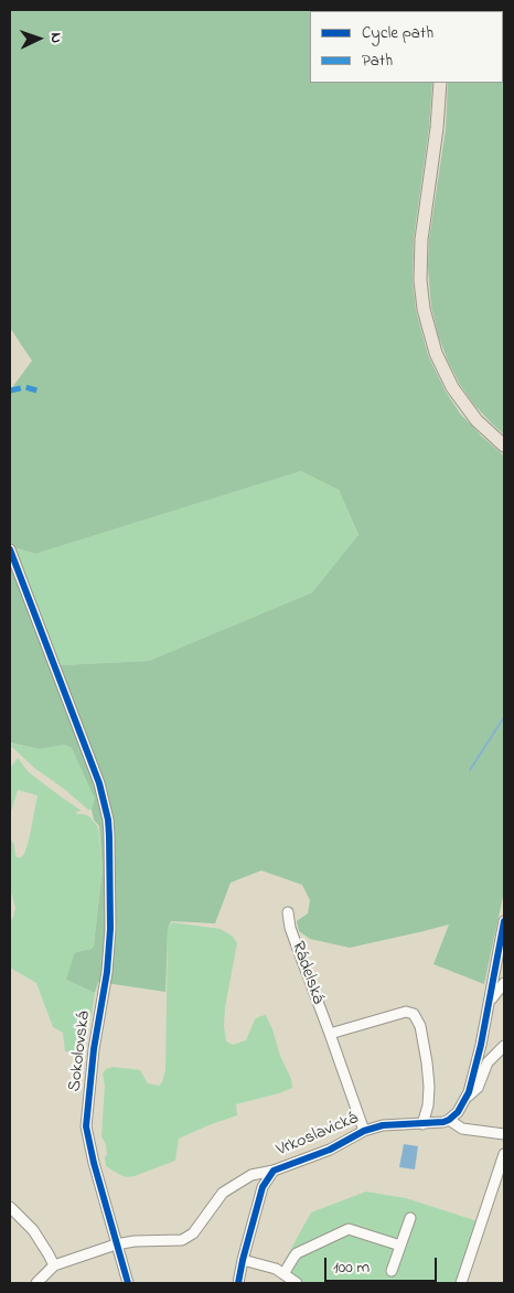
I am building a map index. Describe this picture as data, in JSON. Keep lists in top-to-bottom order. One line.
{"streets":{"street":["Rádelská","Sokolovská","Vrkoslavická"]},"crossings":[["Rádelská","Vrkoslavická"]],"legend":["Cycle path","Path"],"scale_bar":"100 m","north":"right"}
